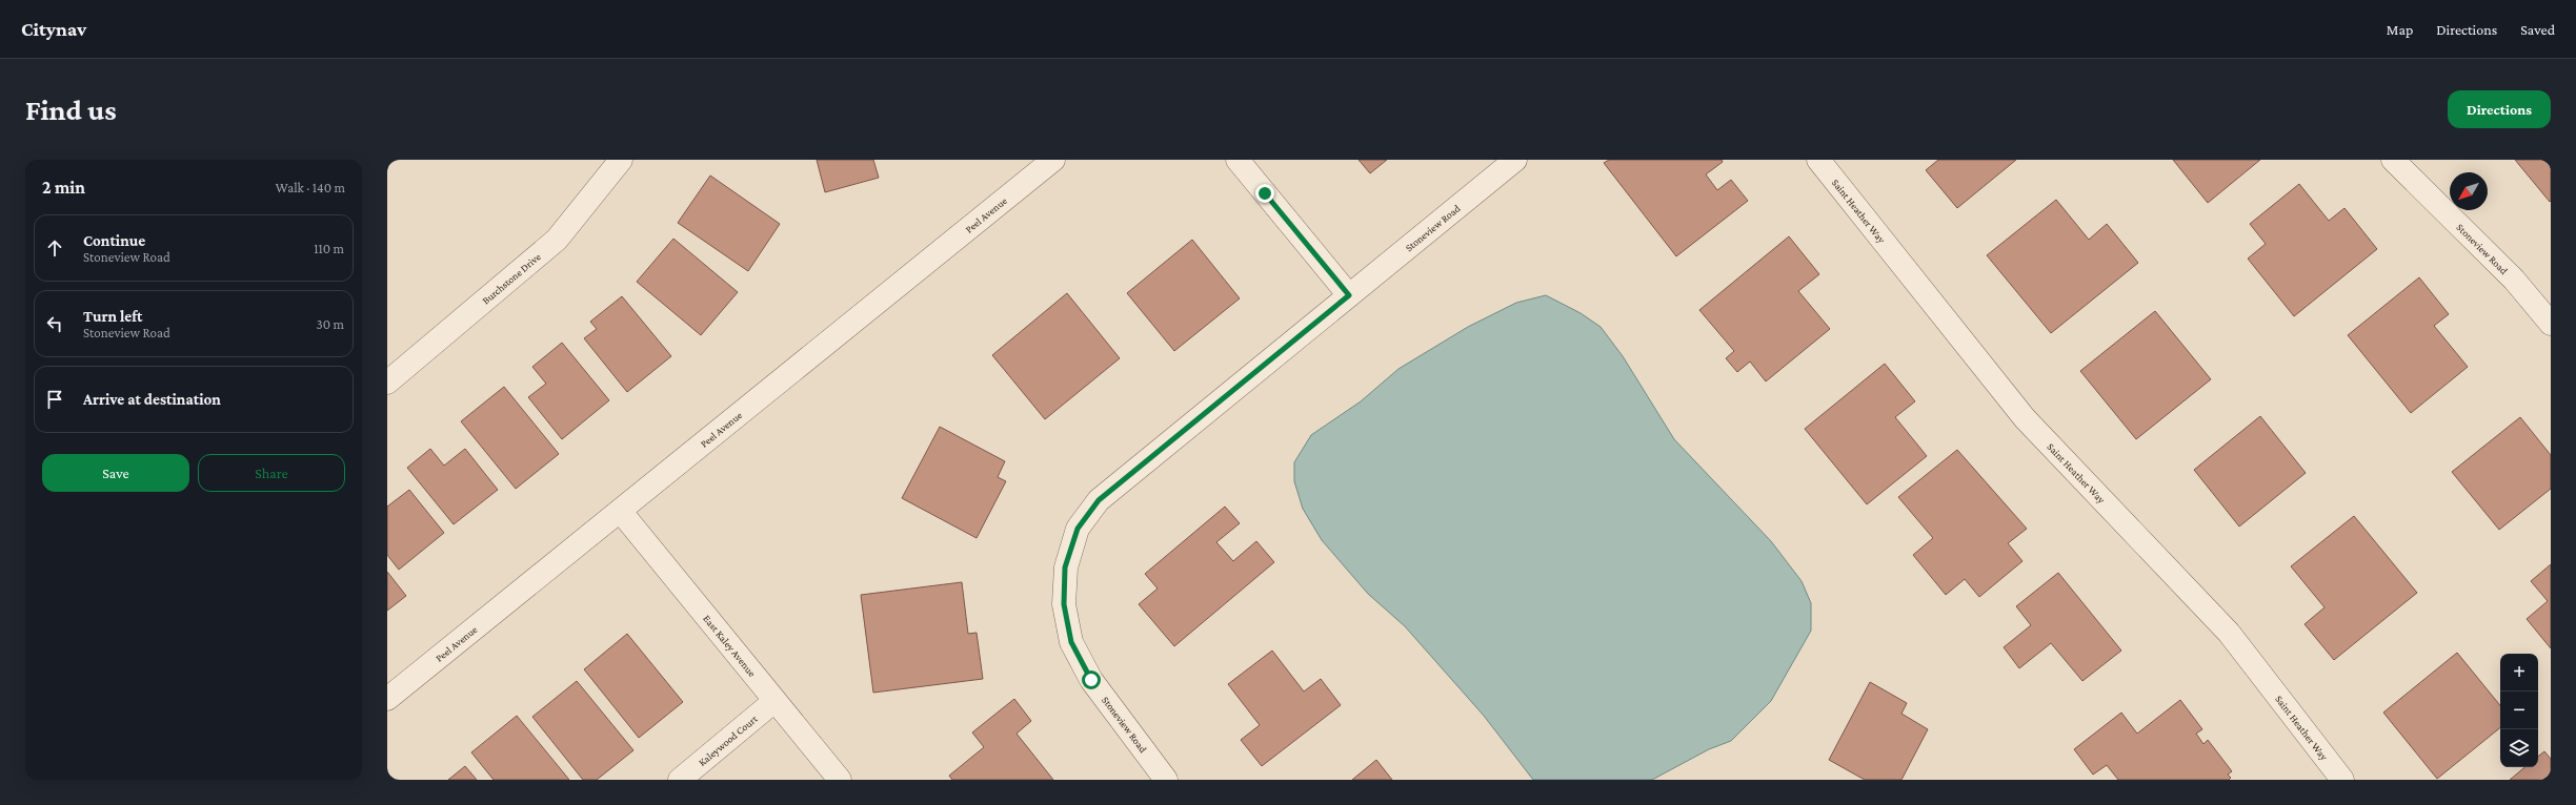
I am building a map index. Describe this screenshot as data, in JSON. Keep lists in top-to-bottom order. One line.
{"streets":{"street":["Saint Heather Way","Peel Avenue","Stoneview Road","Burchstone Drive","East Kaley Avenue","Kaleywood Court"]},"crossings":[["Peel Avenue","East Kaley Avenue"],["East Kaley Avenue","Kaleywood Court"]],"north":"bottom left","page":{"header":"Citynav","nav":["Map","Directions","Saved"],"buttons":["Directions",["Save","Share"]],"title":"Find us","heading":["2 min","Walk · 140 m"],"list":[["Continue","Stoneview Road","110 m"],["Turn left","Stoneview Road","30 m"],"Arrive at destination"],"map_buttons":["+","−"]}}
